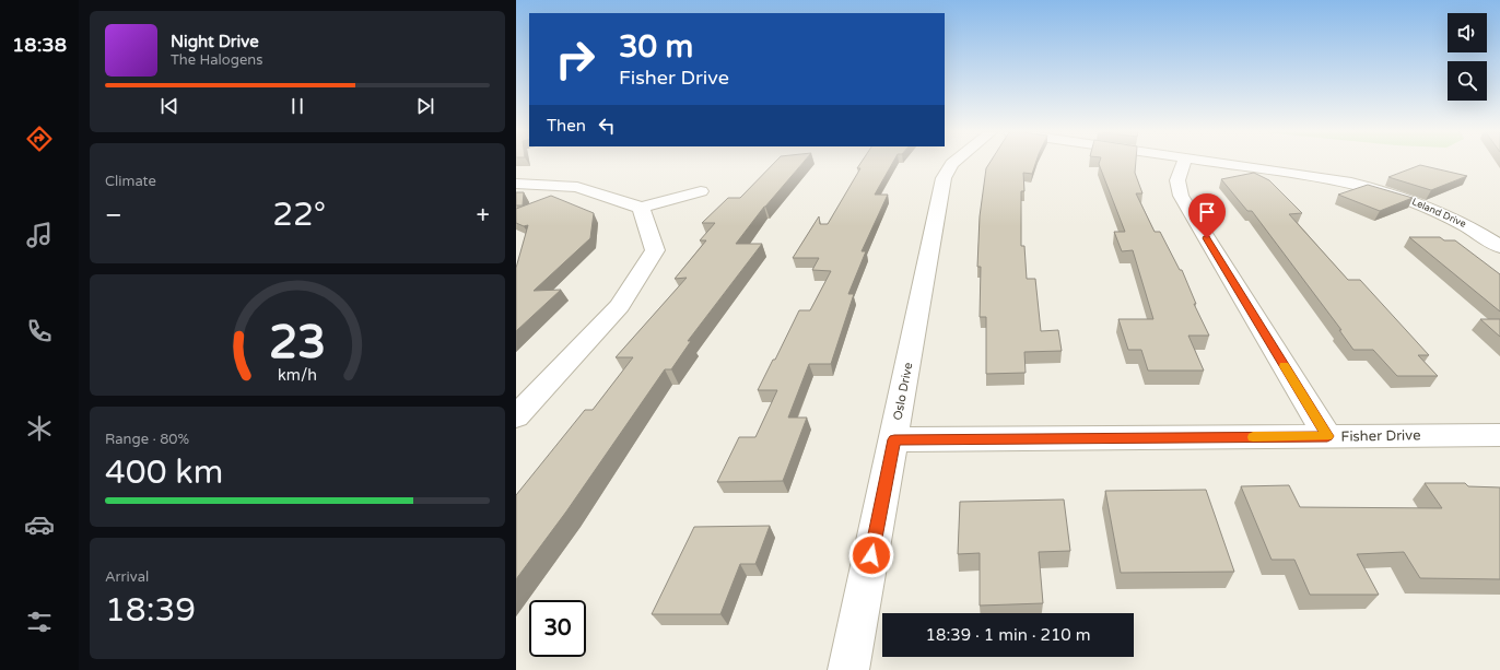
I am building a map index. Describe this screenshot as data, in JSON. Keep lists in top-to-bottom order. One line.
{"streets":{"street":["Leland Drive","Oslo Drive","Fisher Drive"]},"crossings":[["Oslo Drive","Fisher Drive"]],"page":{"tabs":"18:38","turn":["30 m","Fisher Drive"],"song":["Night Drive","The Halogens"],"then":"Then","tile":["Climate",["Range · 80%","400 km"],["Arrival","18:39"]],"heat":["−","22°","+"],"limit":"30","trip":"18:39 · 1 min · 210 m","gauge":["23","km/h"]}}
